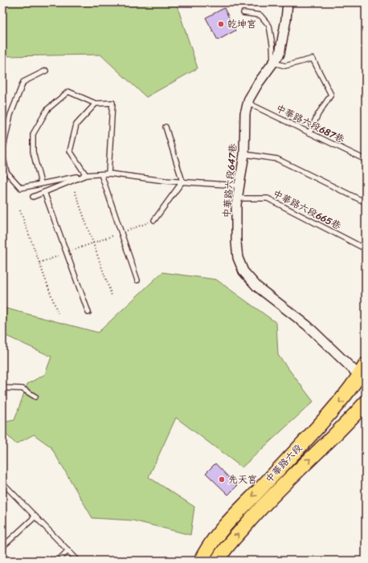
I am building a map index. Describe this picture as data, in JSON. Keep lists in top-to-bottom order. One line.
{"streets":{"main road":["中華路六段"],"street":["中華路六段647巷"],"lane":["中華路六段687巷","中華路六段665巷"]},"crossings":[["中華路六段687巷","中華路六段647巷"],["中華路六段647巷","中華路六段665巷"],["中華路六段647巷","中華路六段"]],"places":["乾坤宮","先天宮"]}
